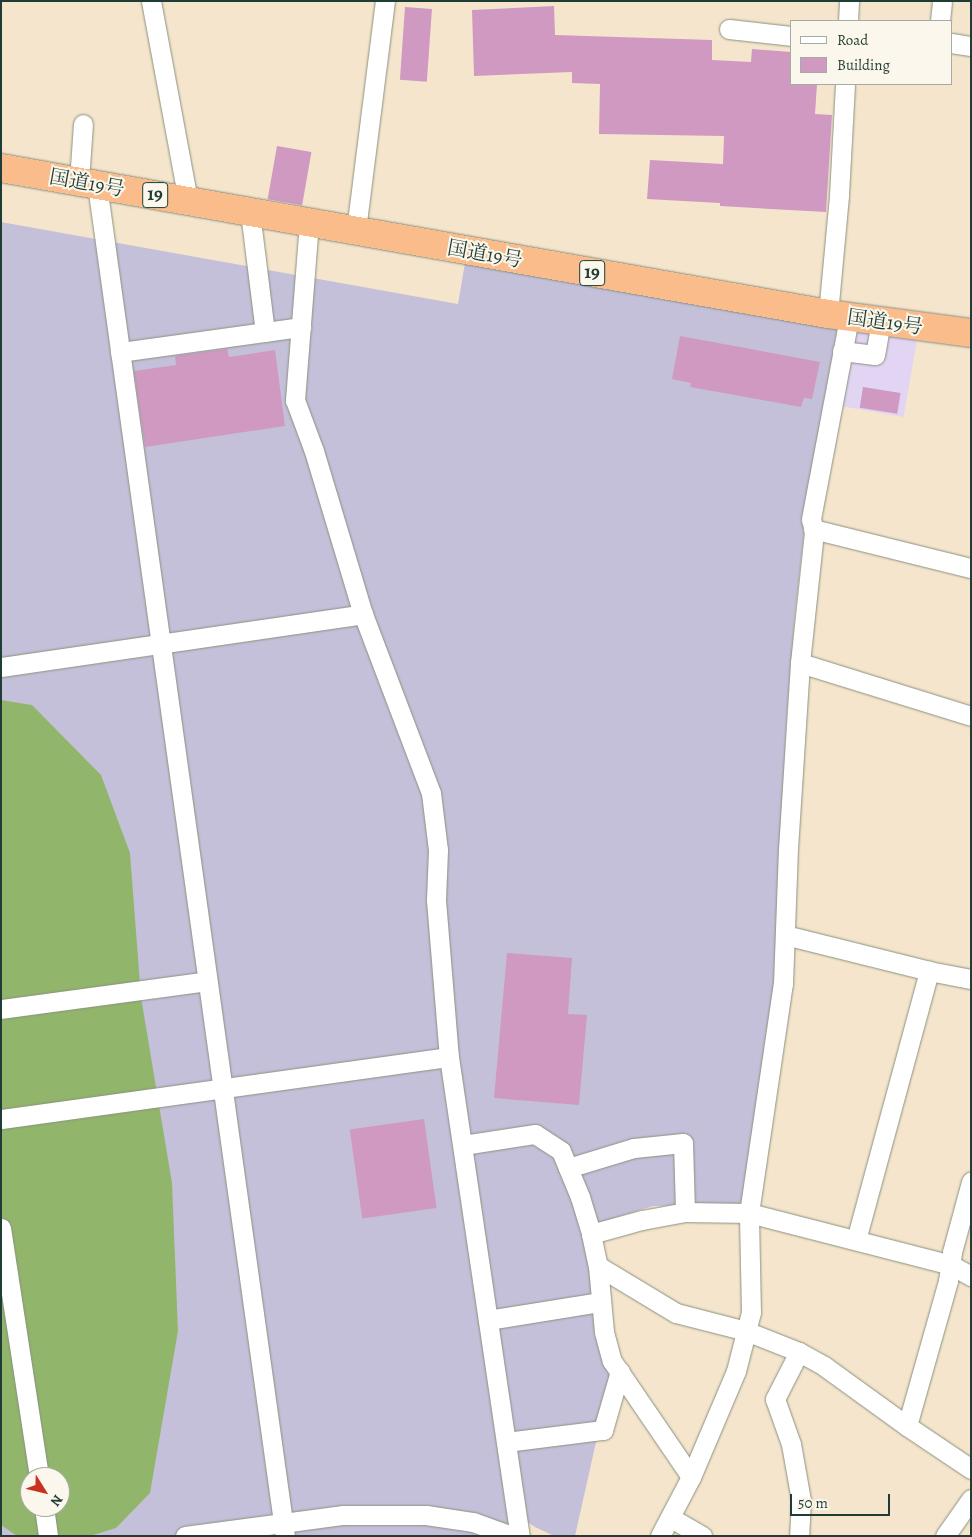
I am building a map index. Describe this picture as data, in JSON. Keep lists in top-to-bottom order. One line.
{"streets":{"highway":["国道19号","19"]},"legend":["Road","Building"],"scale_bar":"50 m","north":"bottom right"}
